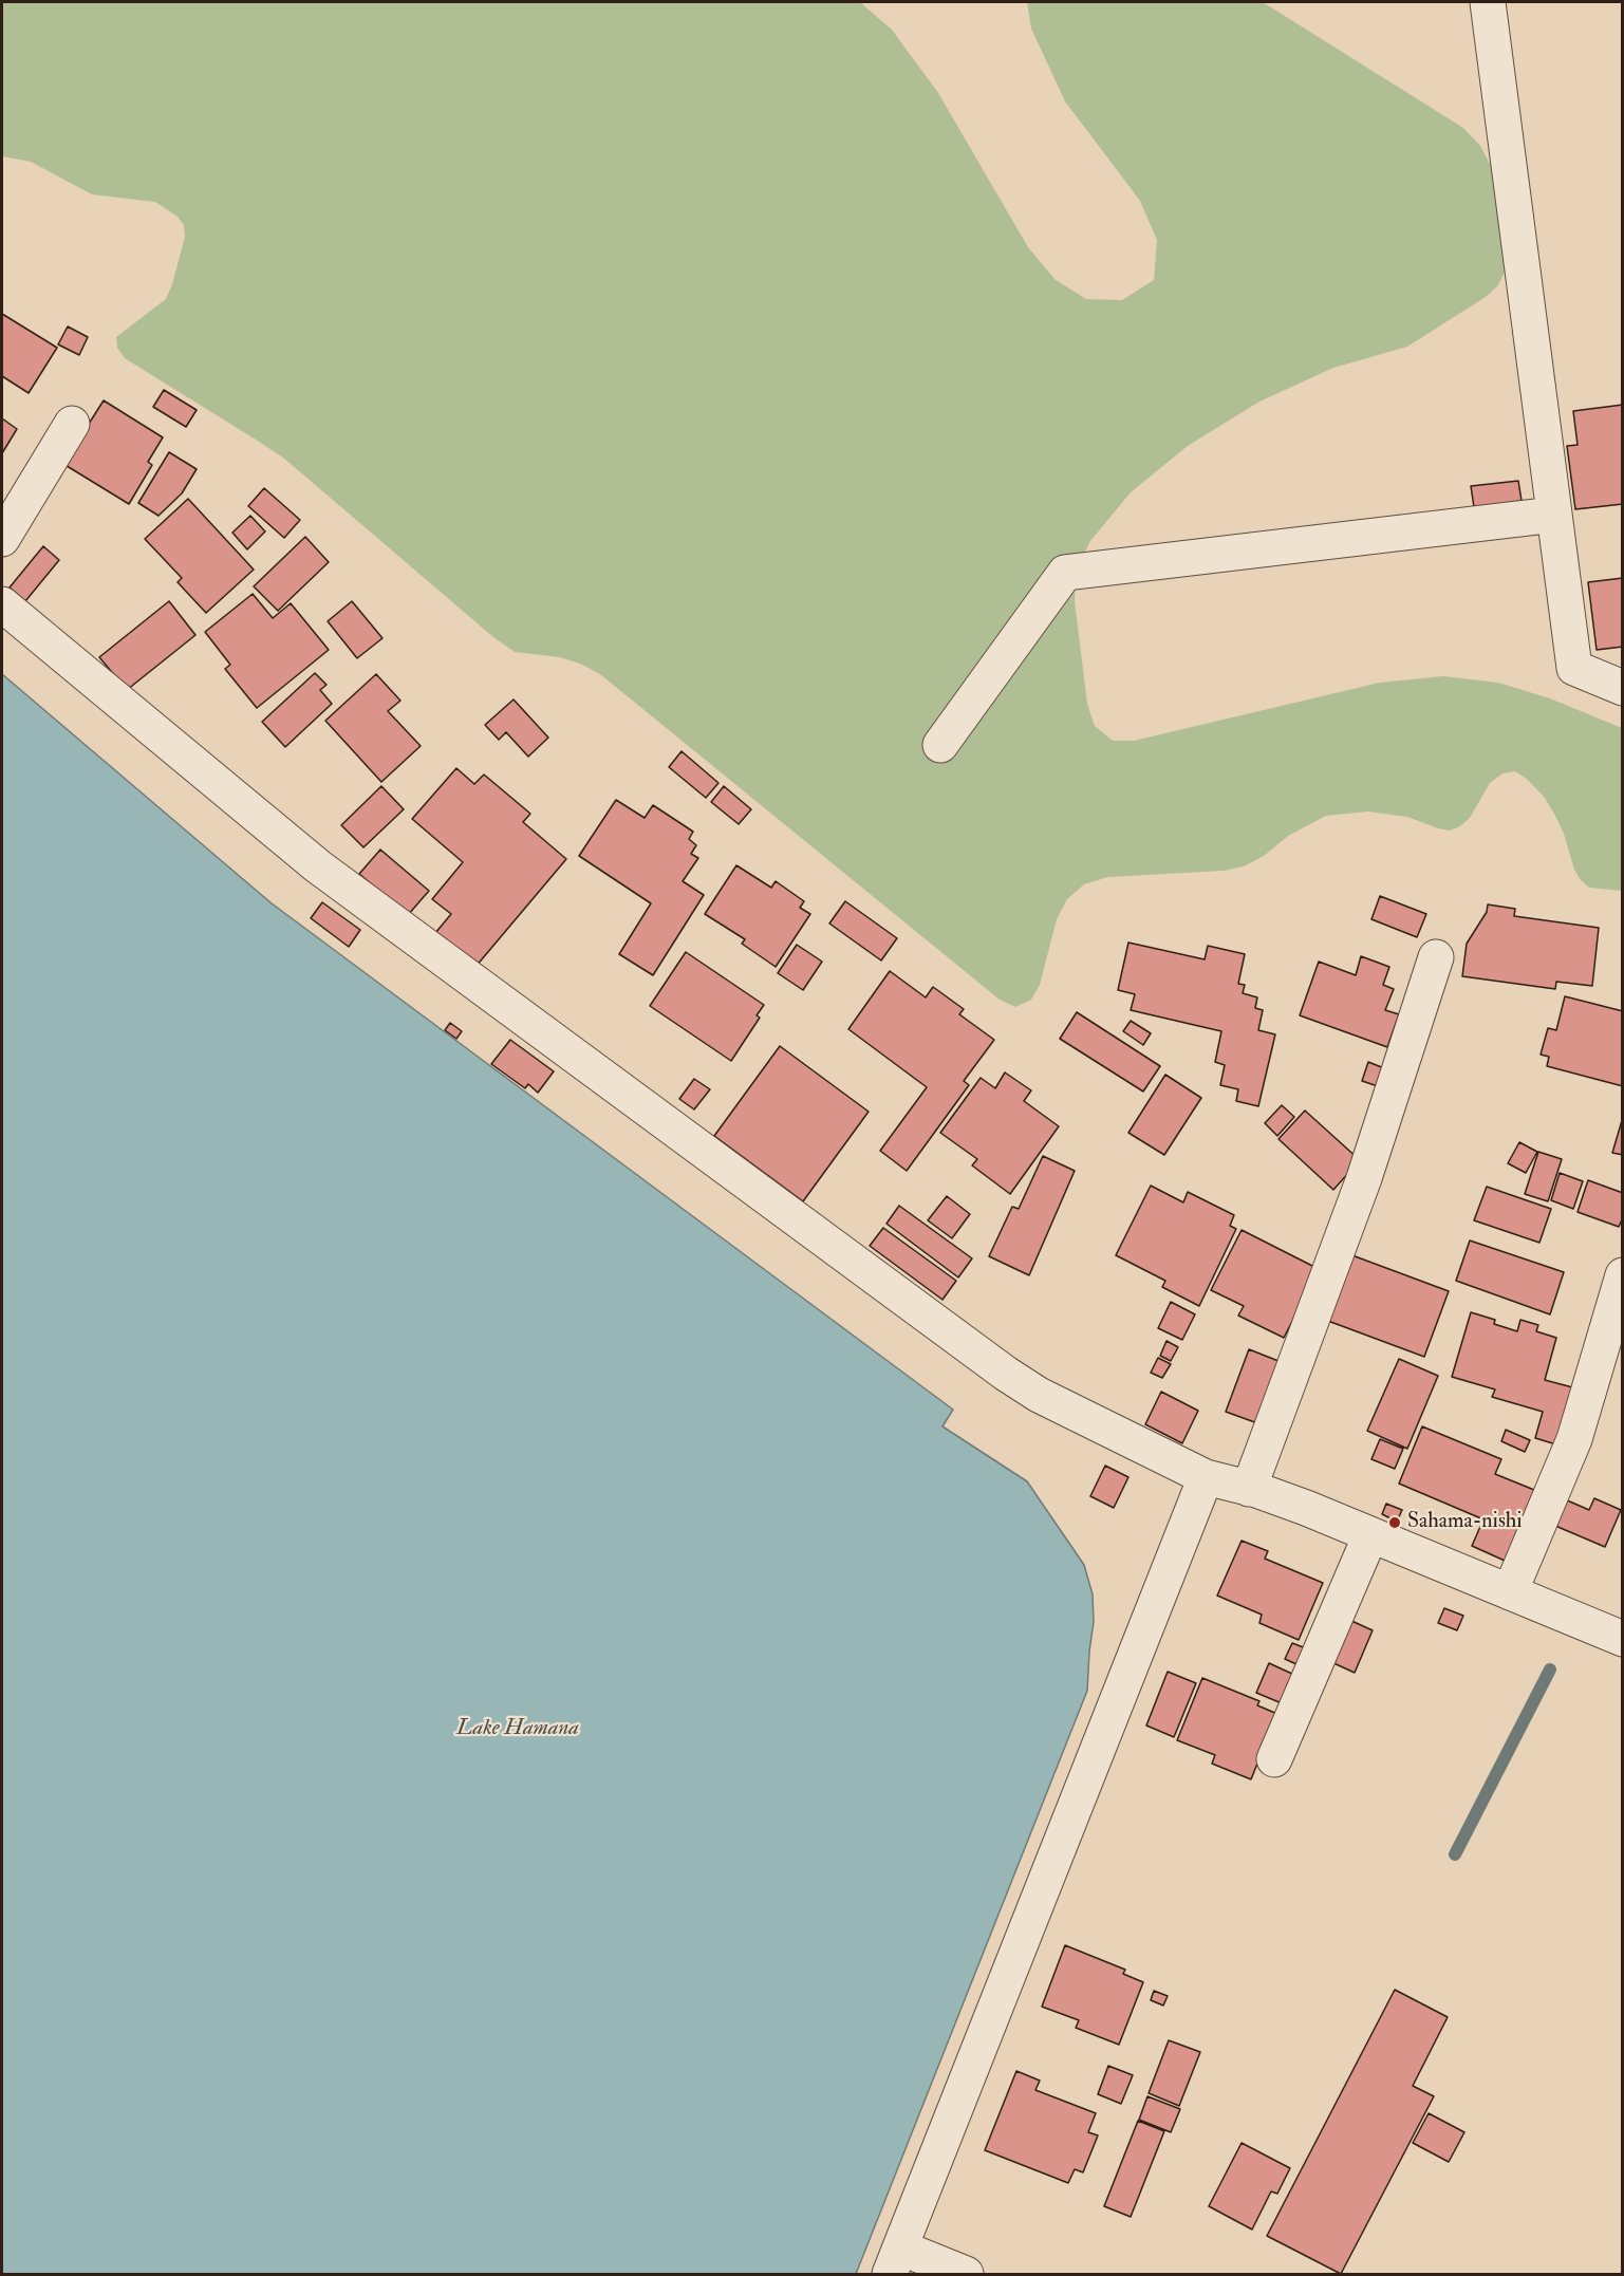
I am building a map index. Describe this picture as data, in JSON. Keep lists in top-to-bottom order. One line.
{"water":["Lake Hamana"],"places":["Sahama-nishi"]}
